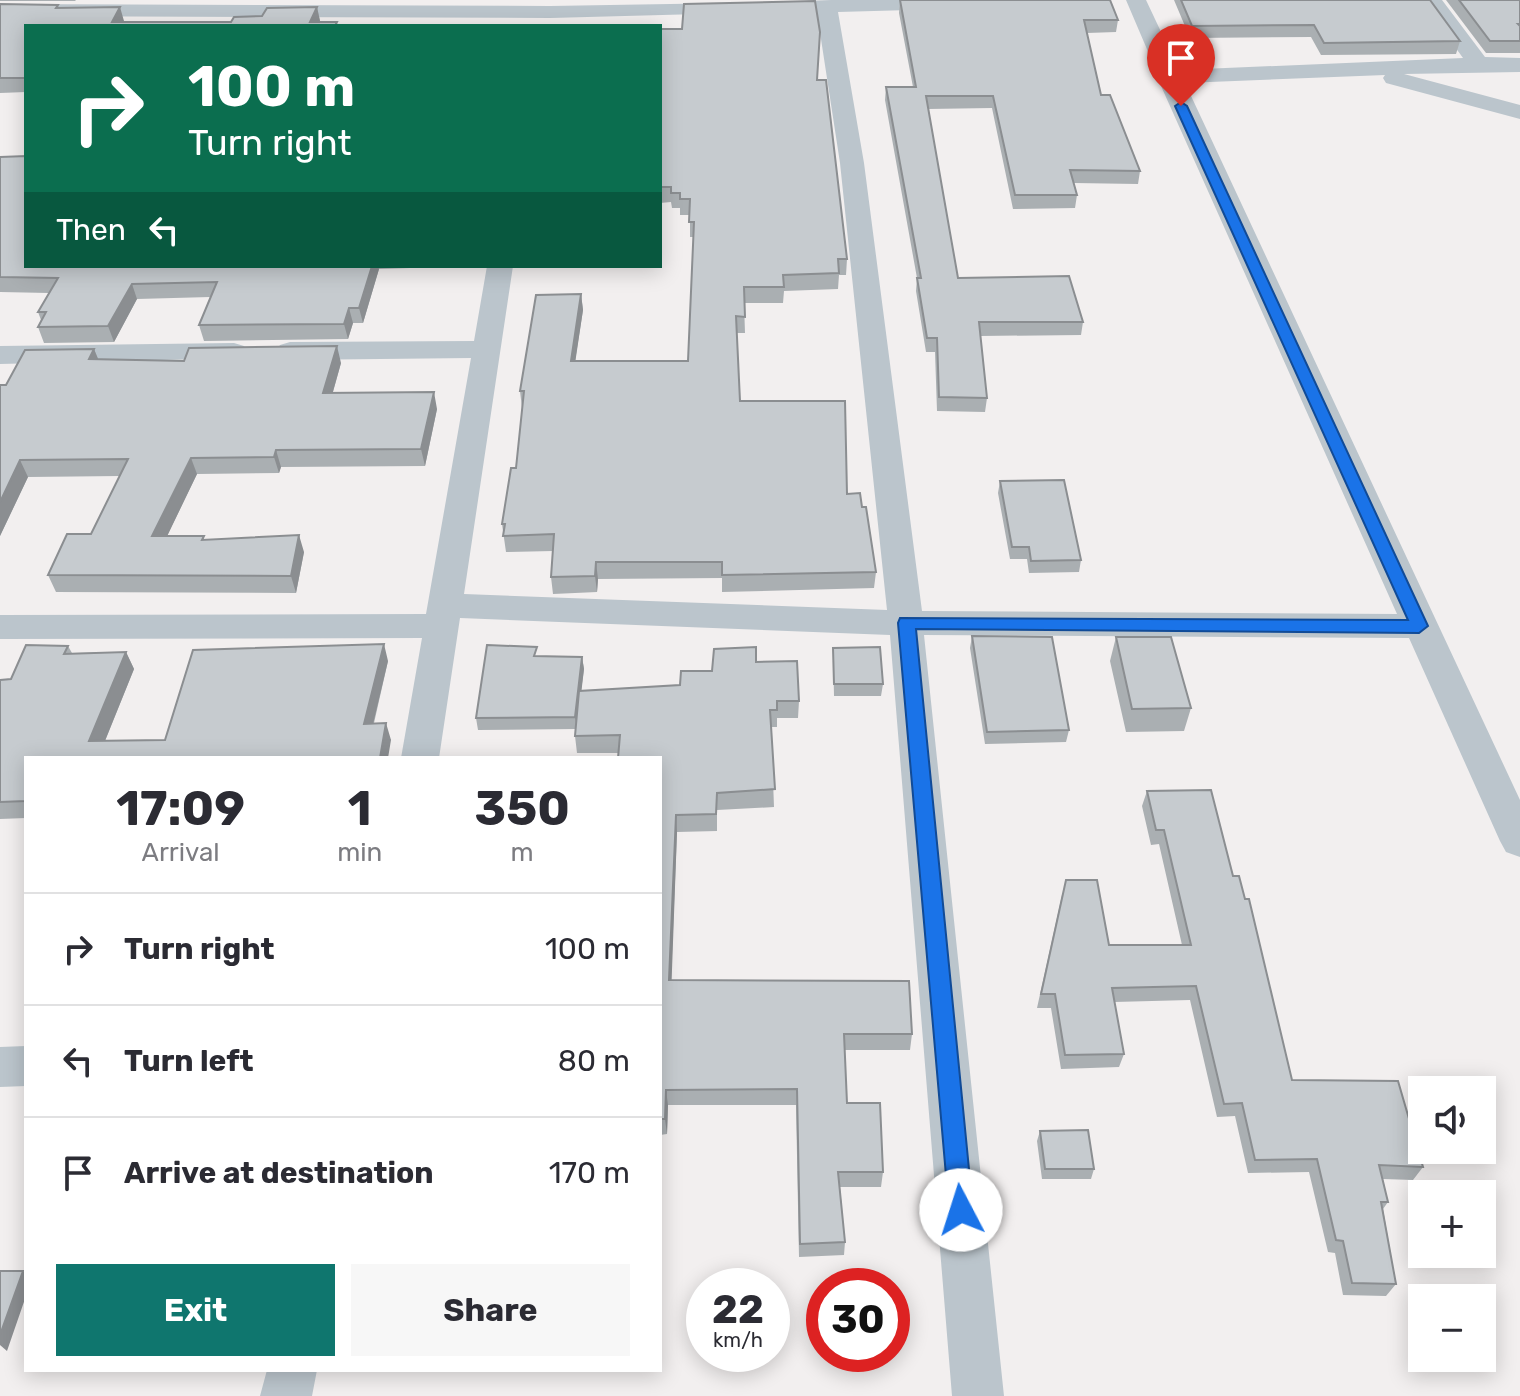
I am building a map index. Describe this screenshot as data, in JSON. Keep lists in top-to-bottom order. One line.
{"page":{"turn":["100 m","Turn right"],"then":"Then","eta":["17:09","Arrival","1","min","350","m"],"list":[{"name":"Turn right","value":"100 m"},{"name":"Turn left","value":"80 m"},{"name":"Arrive at destination","value":"170 m"}],"map_buttons":["+","−"],"buttons":["Exit","Share"],"speed":"22 km/h","limit":"30"}}
